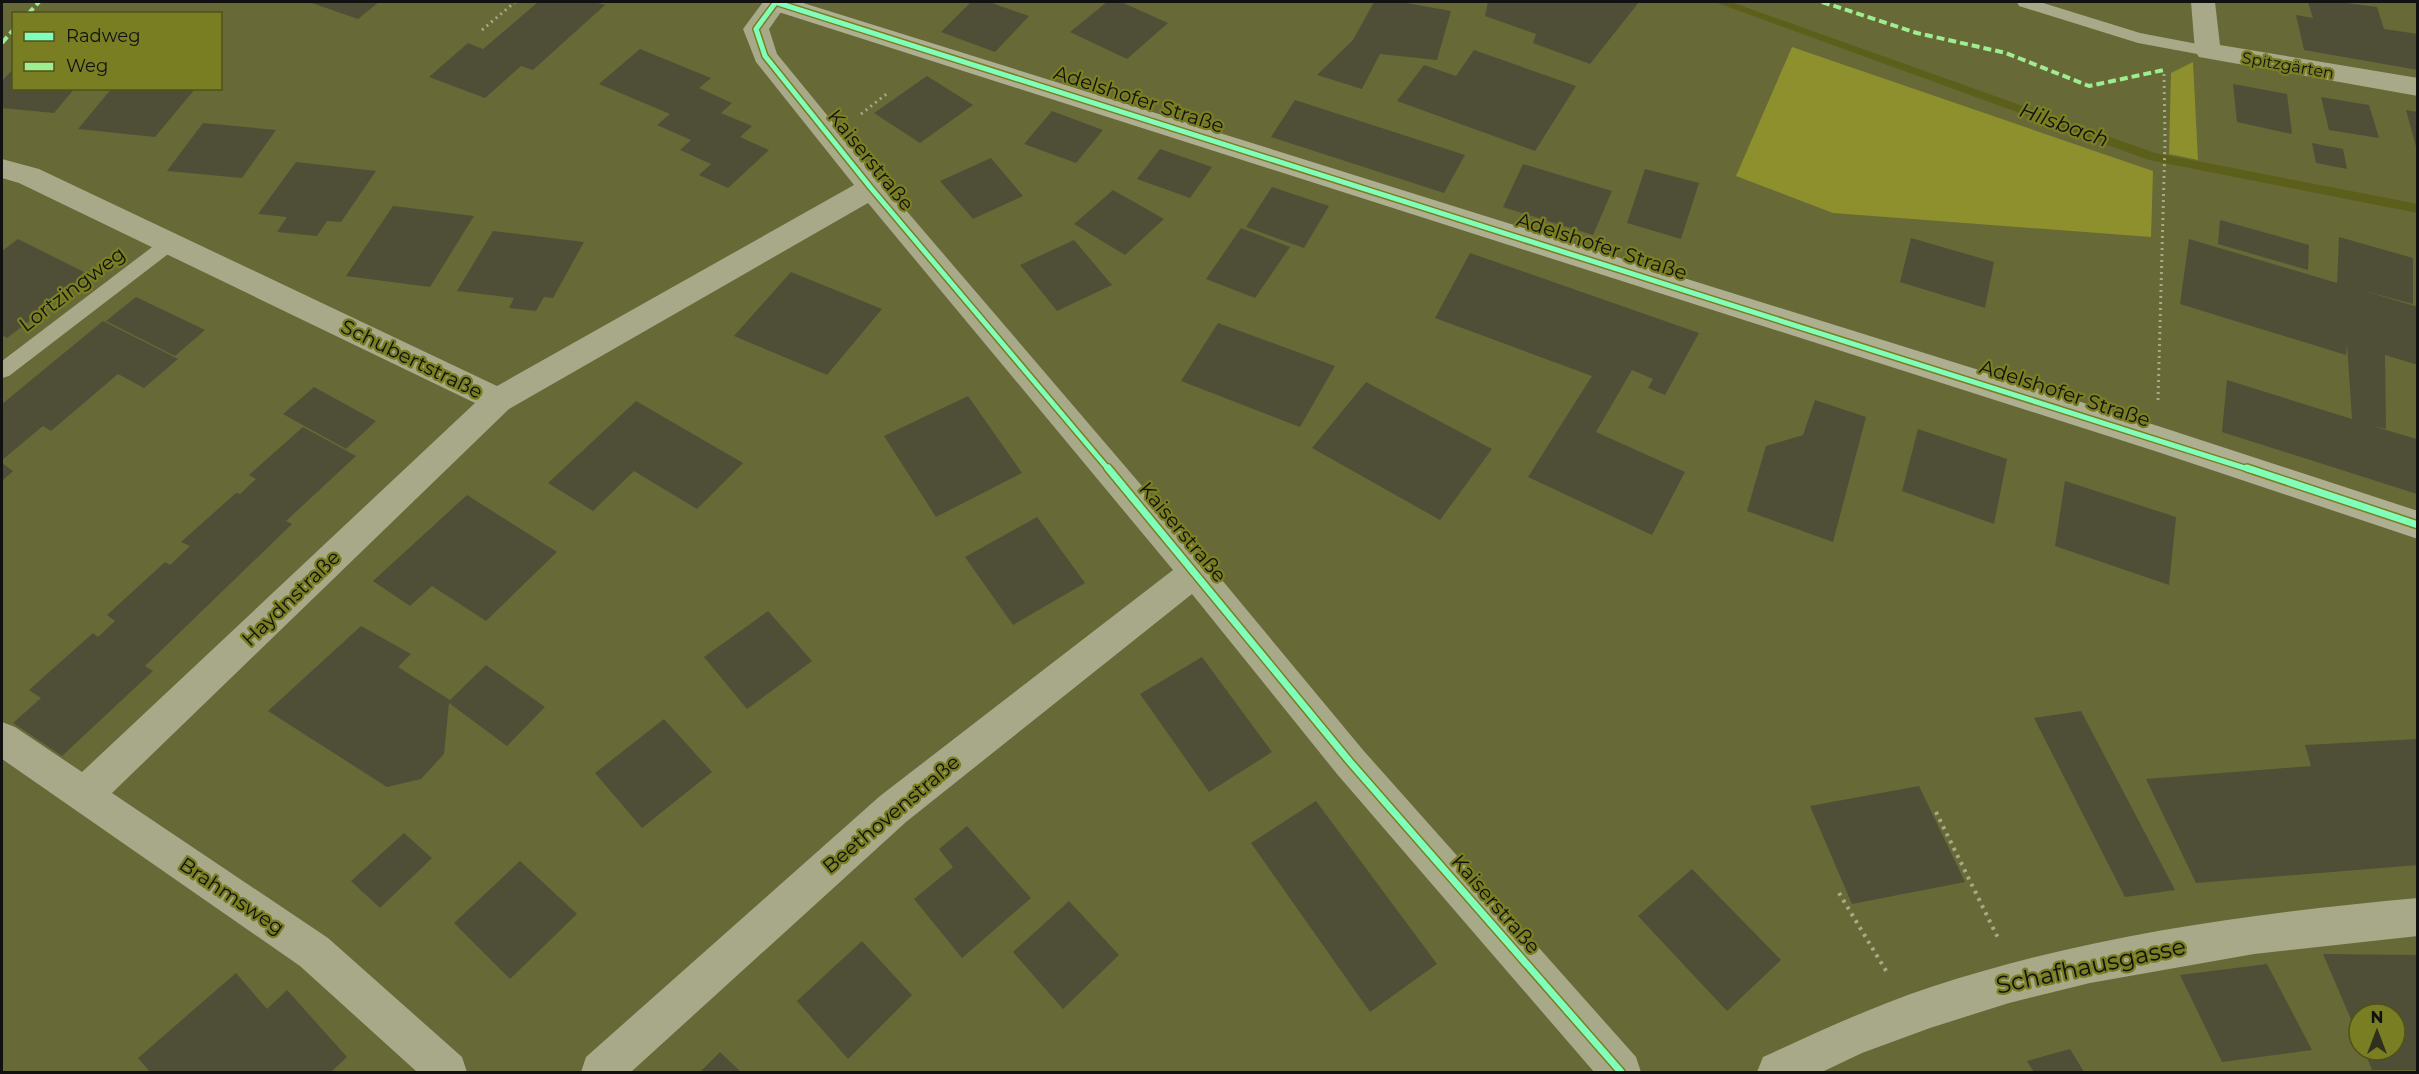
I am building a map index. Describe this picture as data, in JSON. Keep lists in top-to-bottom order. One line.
{"streets":{"street":["Spitzgärten","Adelshofer Straße","Kaiserstraße","Schubertstraße","Haydnstraße","Beethovenstraße","Brahmsweg","Schafhausgasse"],"lane":["Lortzingweg"]},"crossings":[["Adelshofer Straße","Kaiserstraße"],["Kaiserstraße","Schubertstraße"],["Kaiserstraße","Beethovenstraße"],["Lortzingweg","Schubertstraße"],["Schubertstraße","Haydnstraße"],["Haydnstraße","Brahmsweg"]],"water":["Hilsbach"],"legend":["Radweg","Weg"],"north":"top"}
